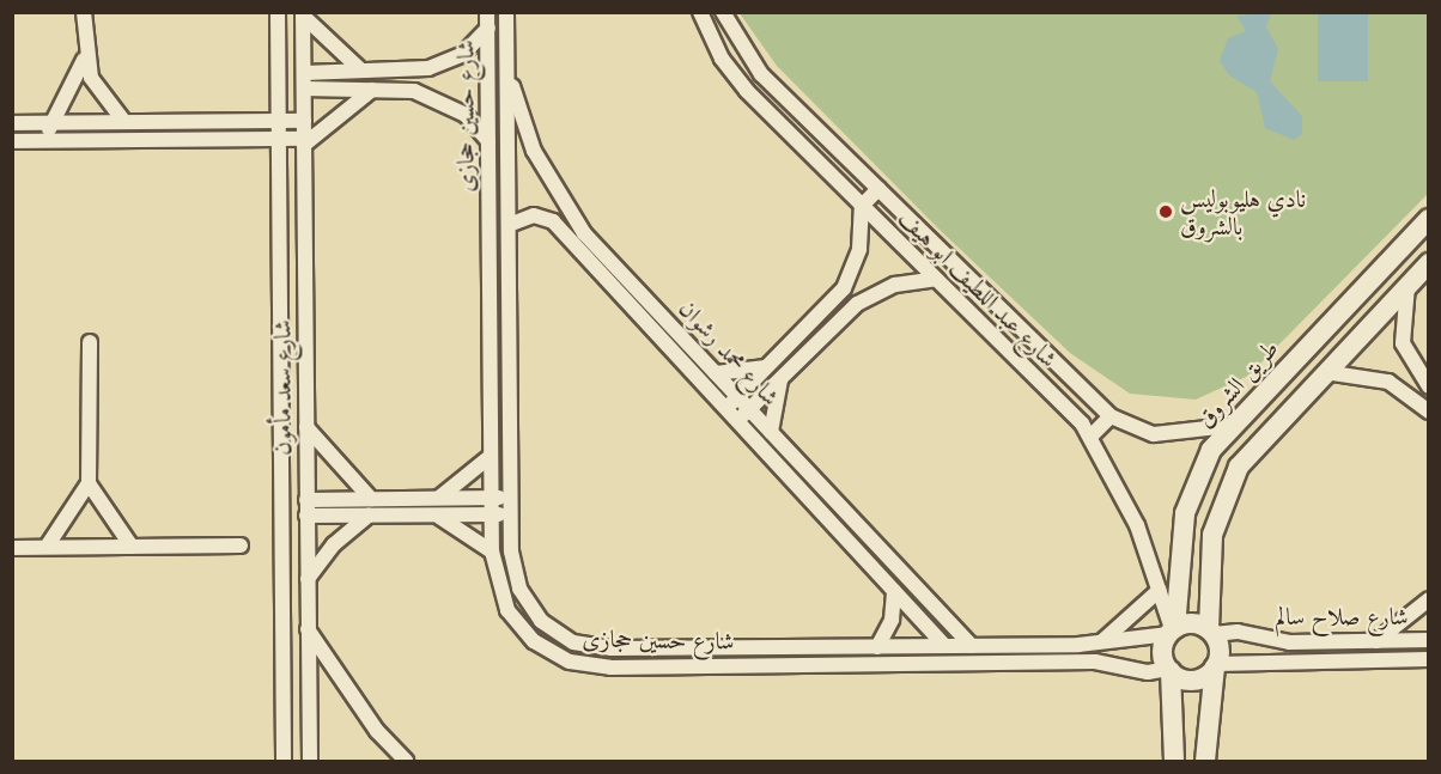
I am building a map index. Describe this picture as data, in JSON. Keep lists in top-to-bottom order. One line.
{"streets":{"street":["شارع حسين حجازى","شارع عبد اللطيف ابو هيف","شارع محمد رشوان","طريق الشروق","شارع سعد مأمون","شارع صلاح سالم"]},"crossings":[["شارع حسين حجازى","شارع عبد اللطيف ابو هيف"],["شارع حسين حجازى","شارع محمد رشوان"],["شارع حسين حجازى","طريق الشروق"],["شارع حسين حجازى","شارع صلاح سالم"],["شارع عبد اللطيف ابو هيف","طريق الشروق"],["شارع عبد اللطيف ابو هيف","شارع صلاح سالم"],["طريق الشروق","شارع صلاح سالم"]],"places":["نادي هليوبوليس بالشروق"]}
